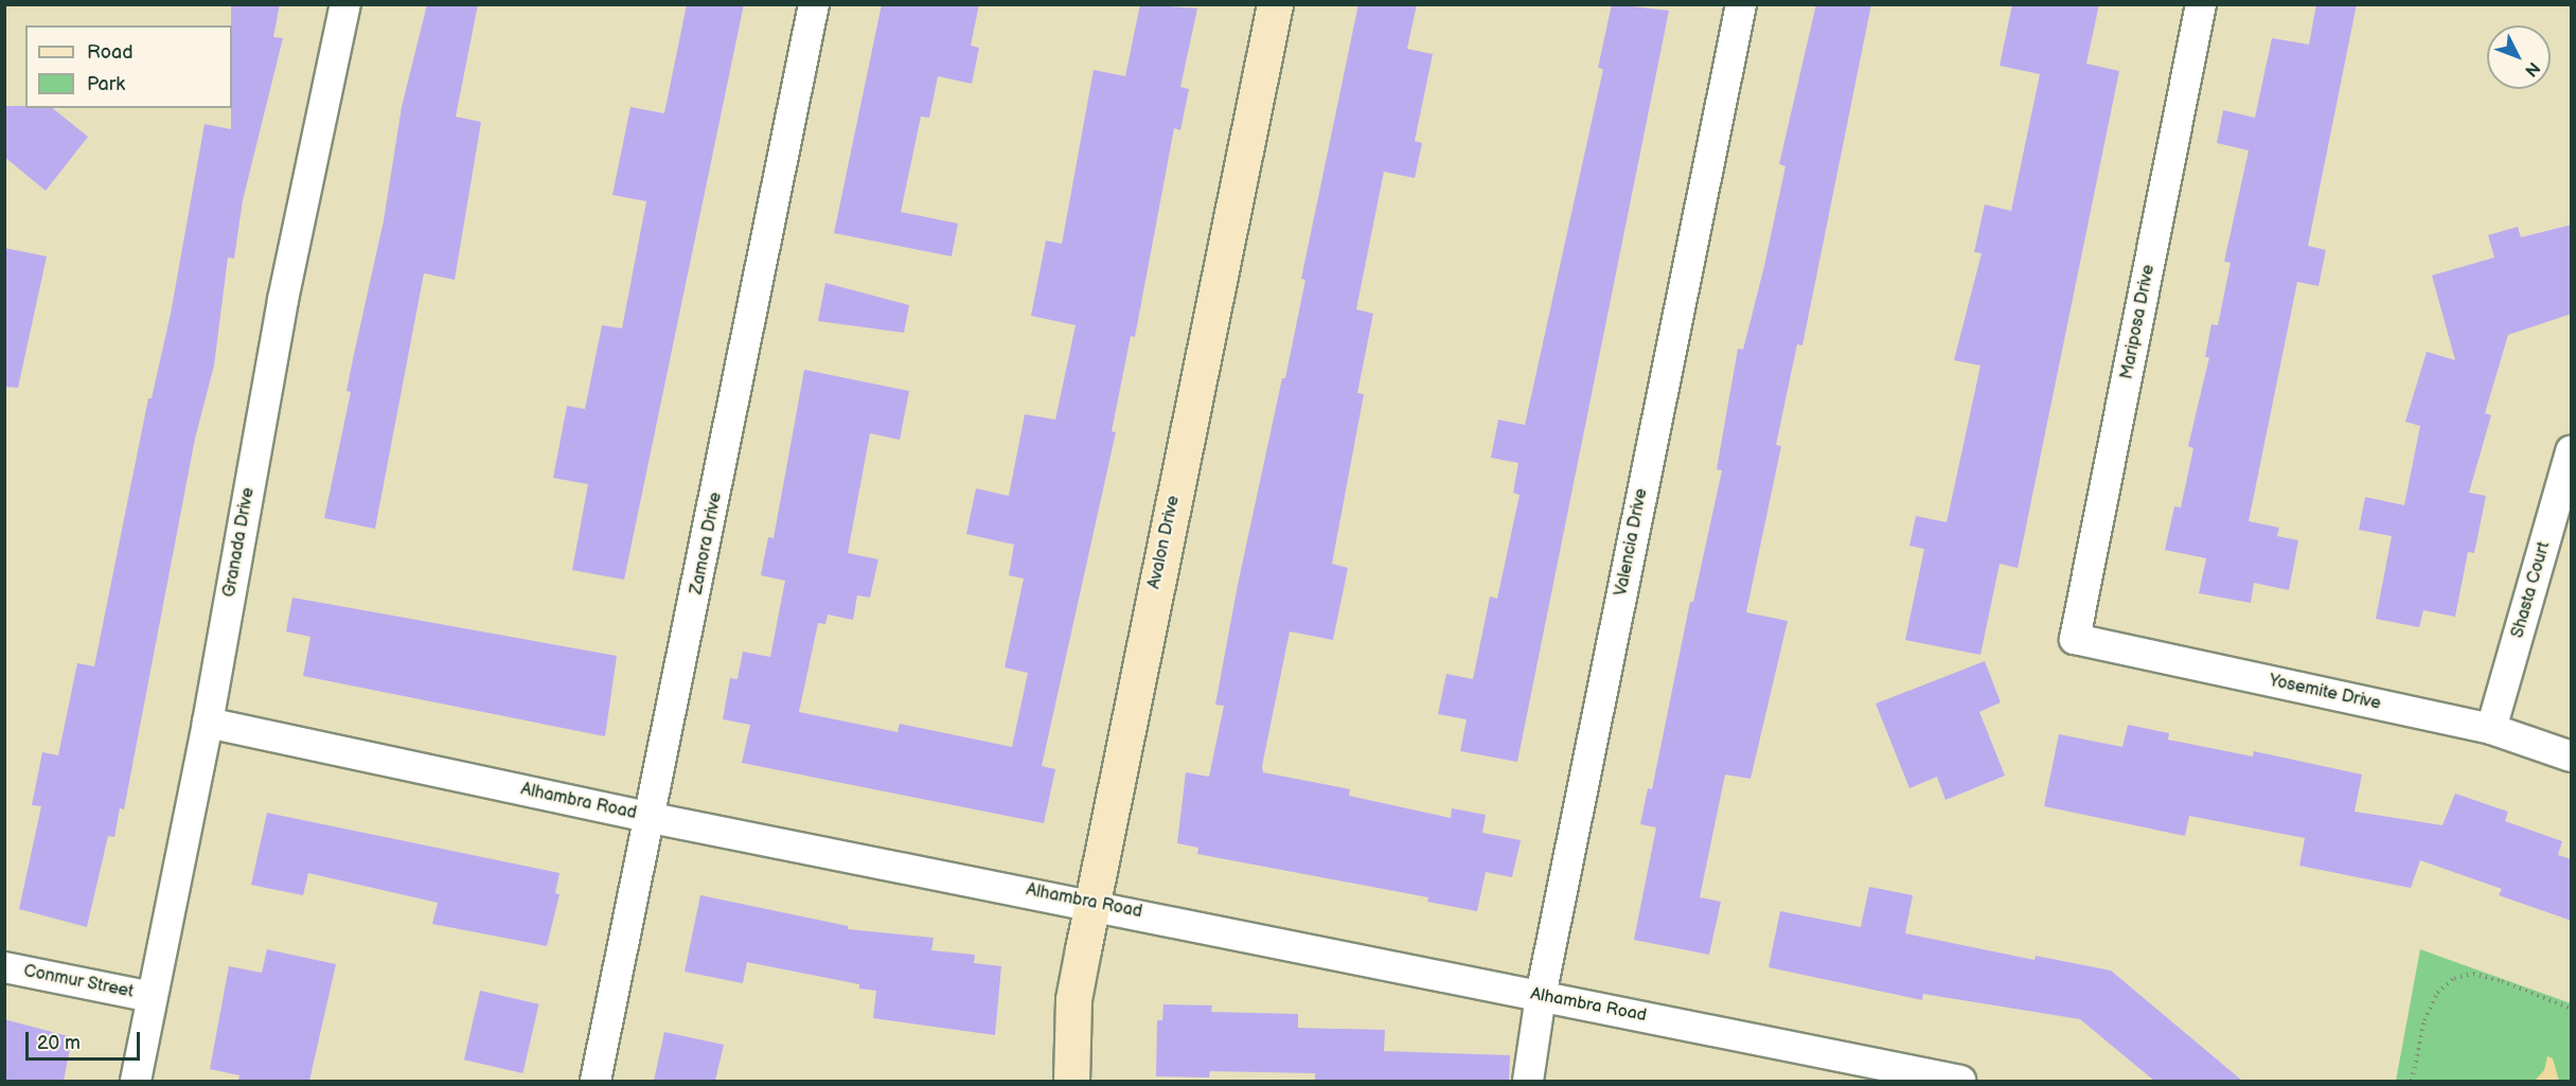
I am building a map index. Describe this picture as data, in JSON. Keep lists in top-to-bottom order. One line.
{"streets":{"street":["Mariposa Drive","Granada Drive","Avalon Drive","Valencia Drive","Zamora Drive","Shasta Court","Yosemite Drive","Alhambra Road","Conmur Street"]},"crossings":[["Mariposa Drive","Yosemite Drive"],["Granada Drive","Alhambra Road"],["Granada Drive","Conmur Street"],["Avalon Drive","Alhambra Road"],["Valencia Drive","Alhambra Road"],["Zamora Drive","Alhambra Road"],["Shasta Court","Yosemite Drive"]],"legend":["Road","Park"],"scale_bar":"20 m","north":"bottom right"}
